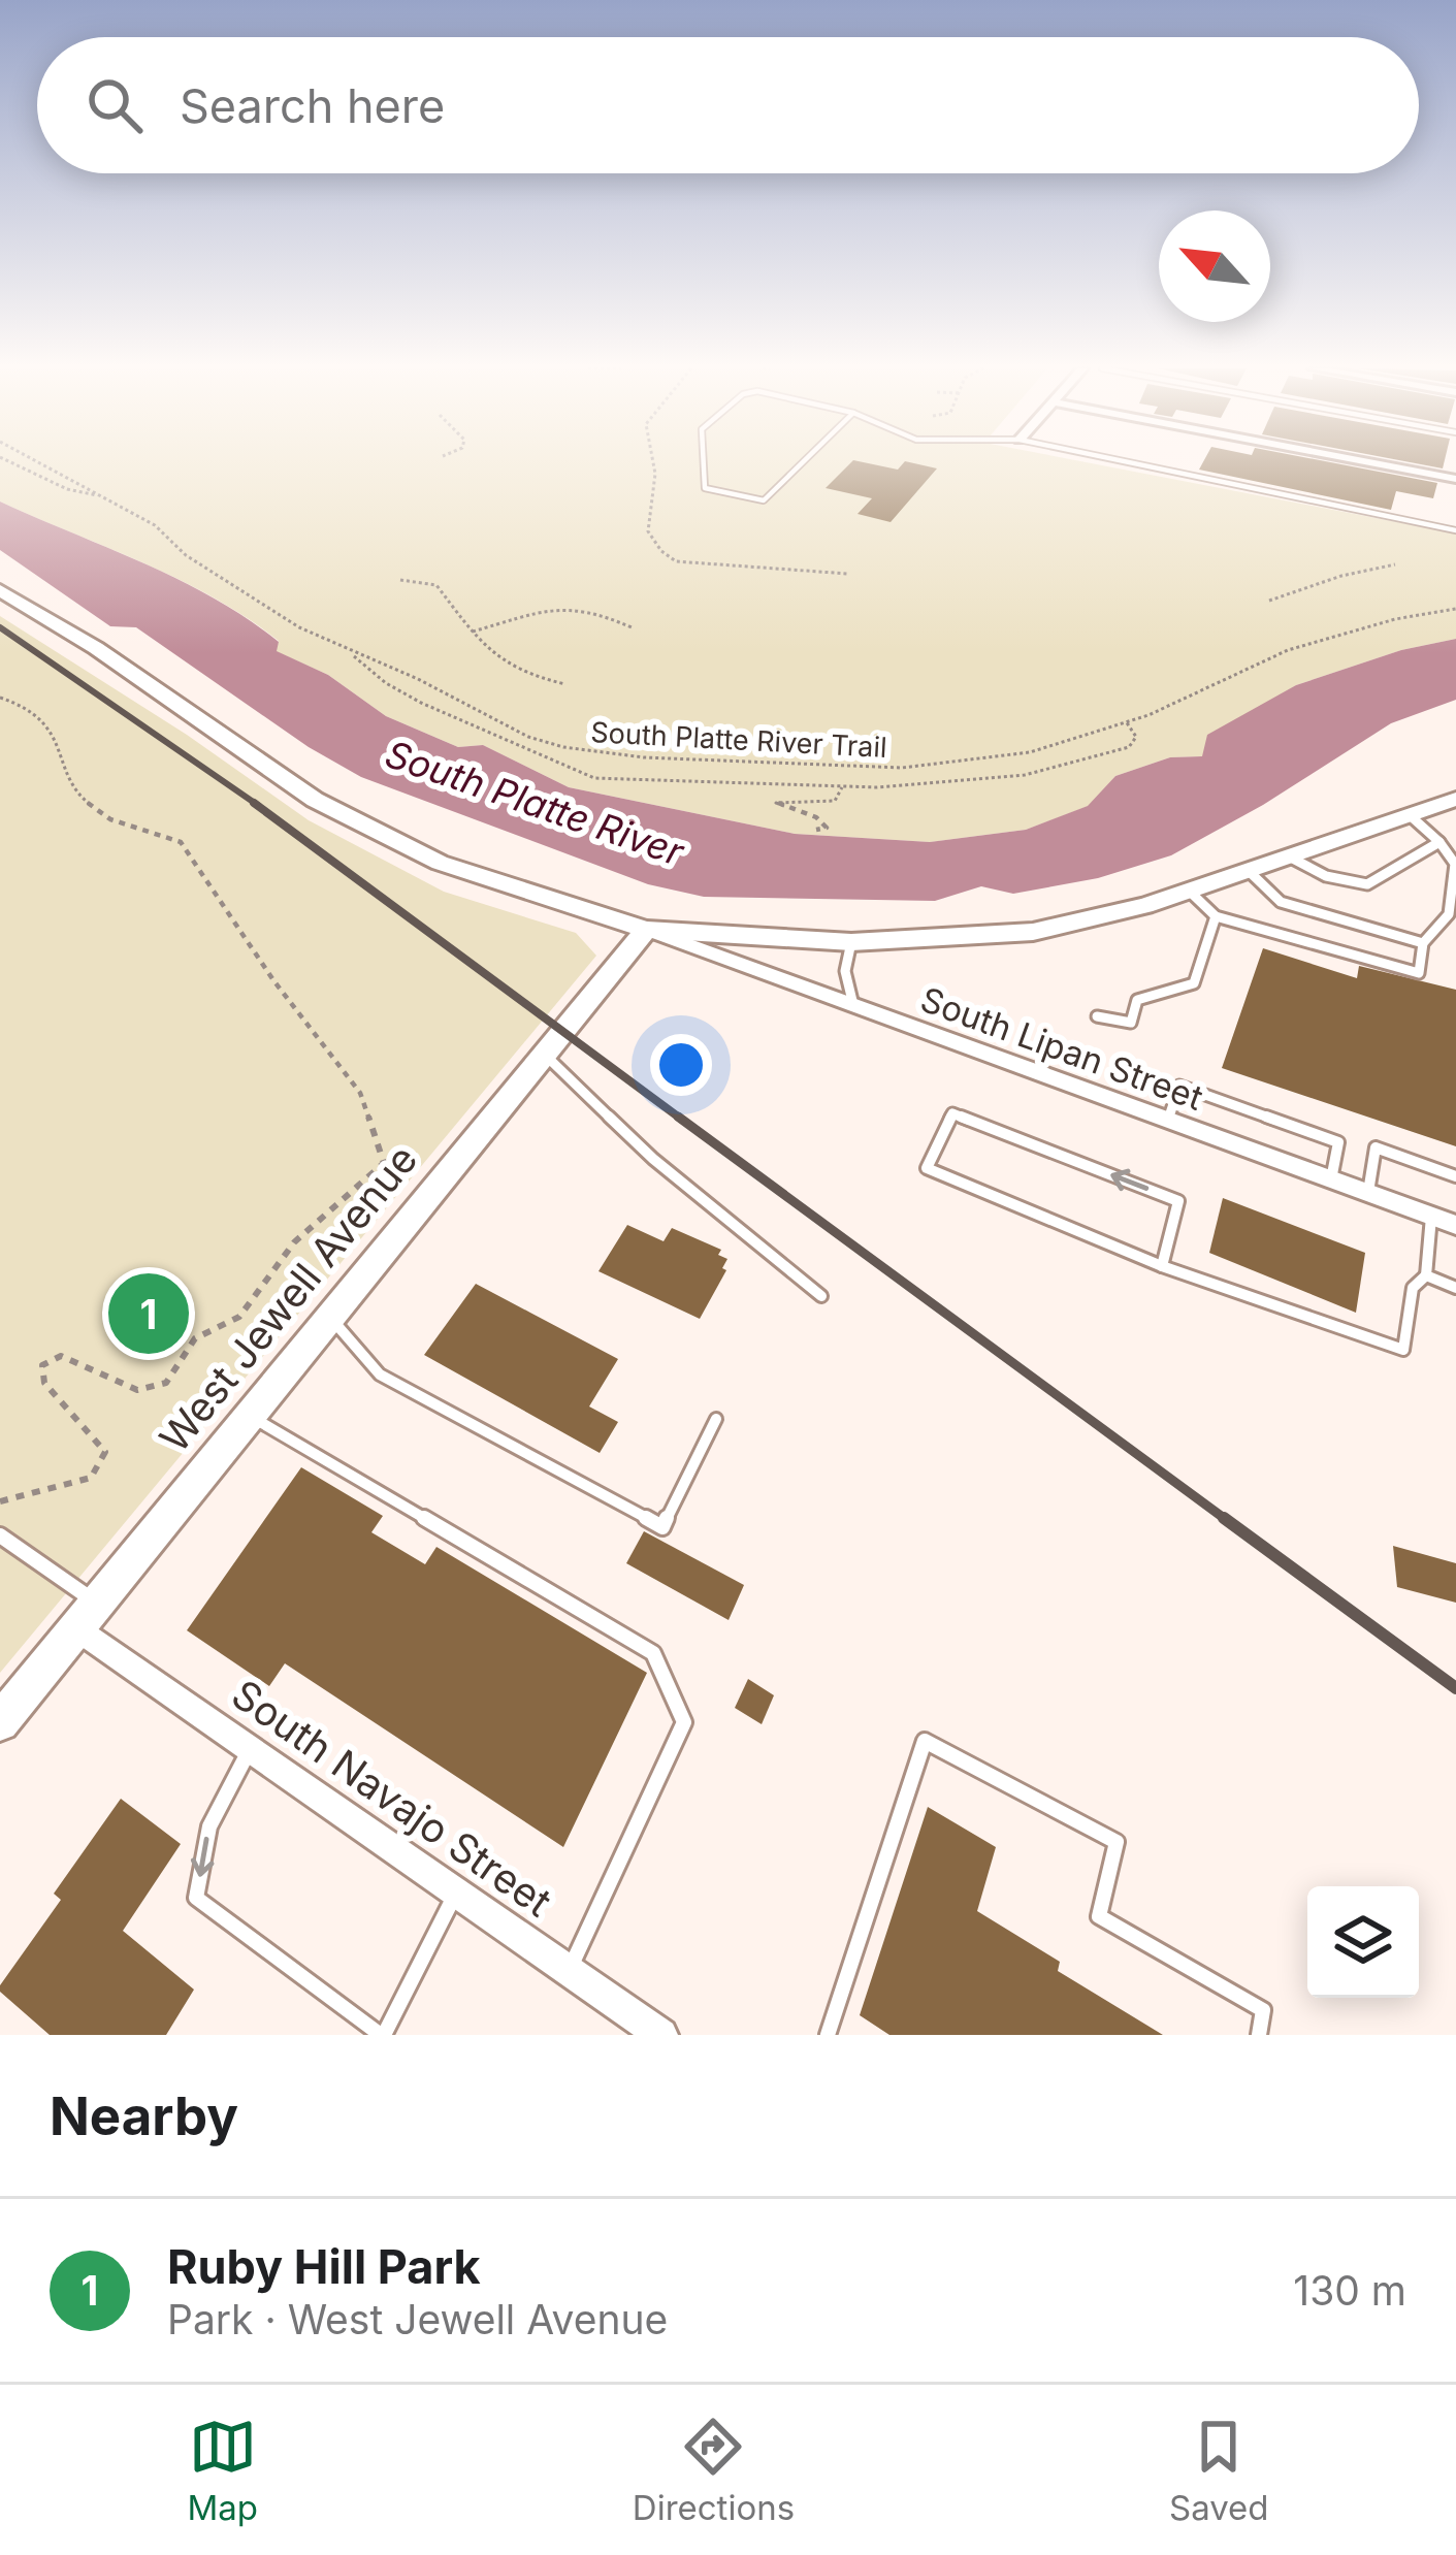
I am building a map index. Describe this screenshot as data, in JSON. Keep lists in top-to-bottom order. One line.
{"streets":{"street":["South Lipan Street","West Jewell Avenue","South Navajo Street"],"path":["South Platte River Trail"]},"crossings":[["South Lipan Street","West Jewell Avenue"],["West Jewell Avenue","South Navajo Street"]],"water":["South Platte River"],"north":"top left","page":{"search":"Search here","pins":"1","heading":"Nearby","list":[{"mark":"1","name":"Ruby Hill Park","note":"Park · West Jewell Avenue","value":"130 m"}],"nav":["Map","Directions","Saved"]}}
